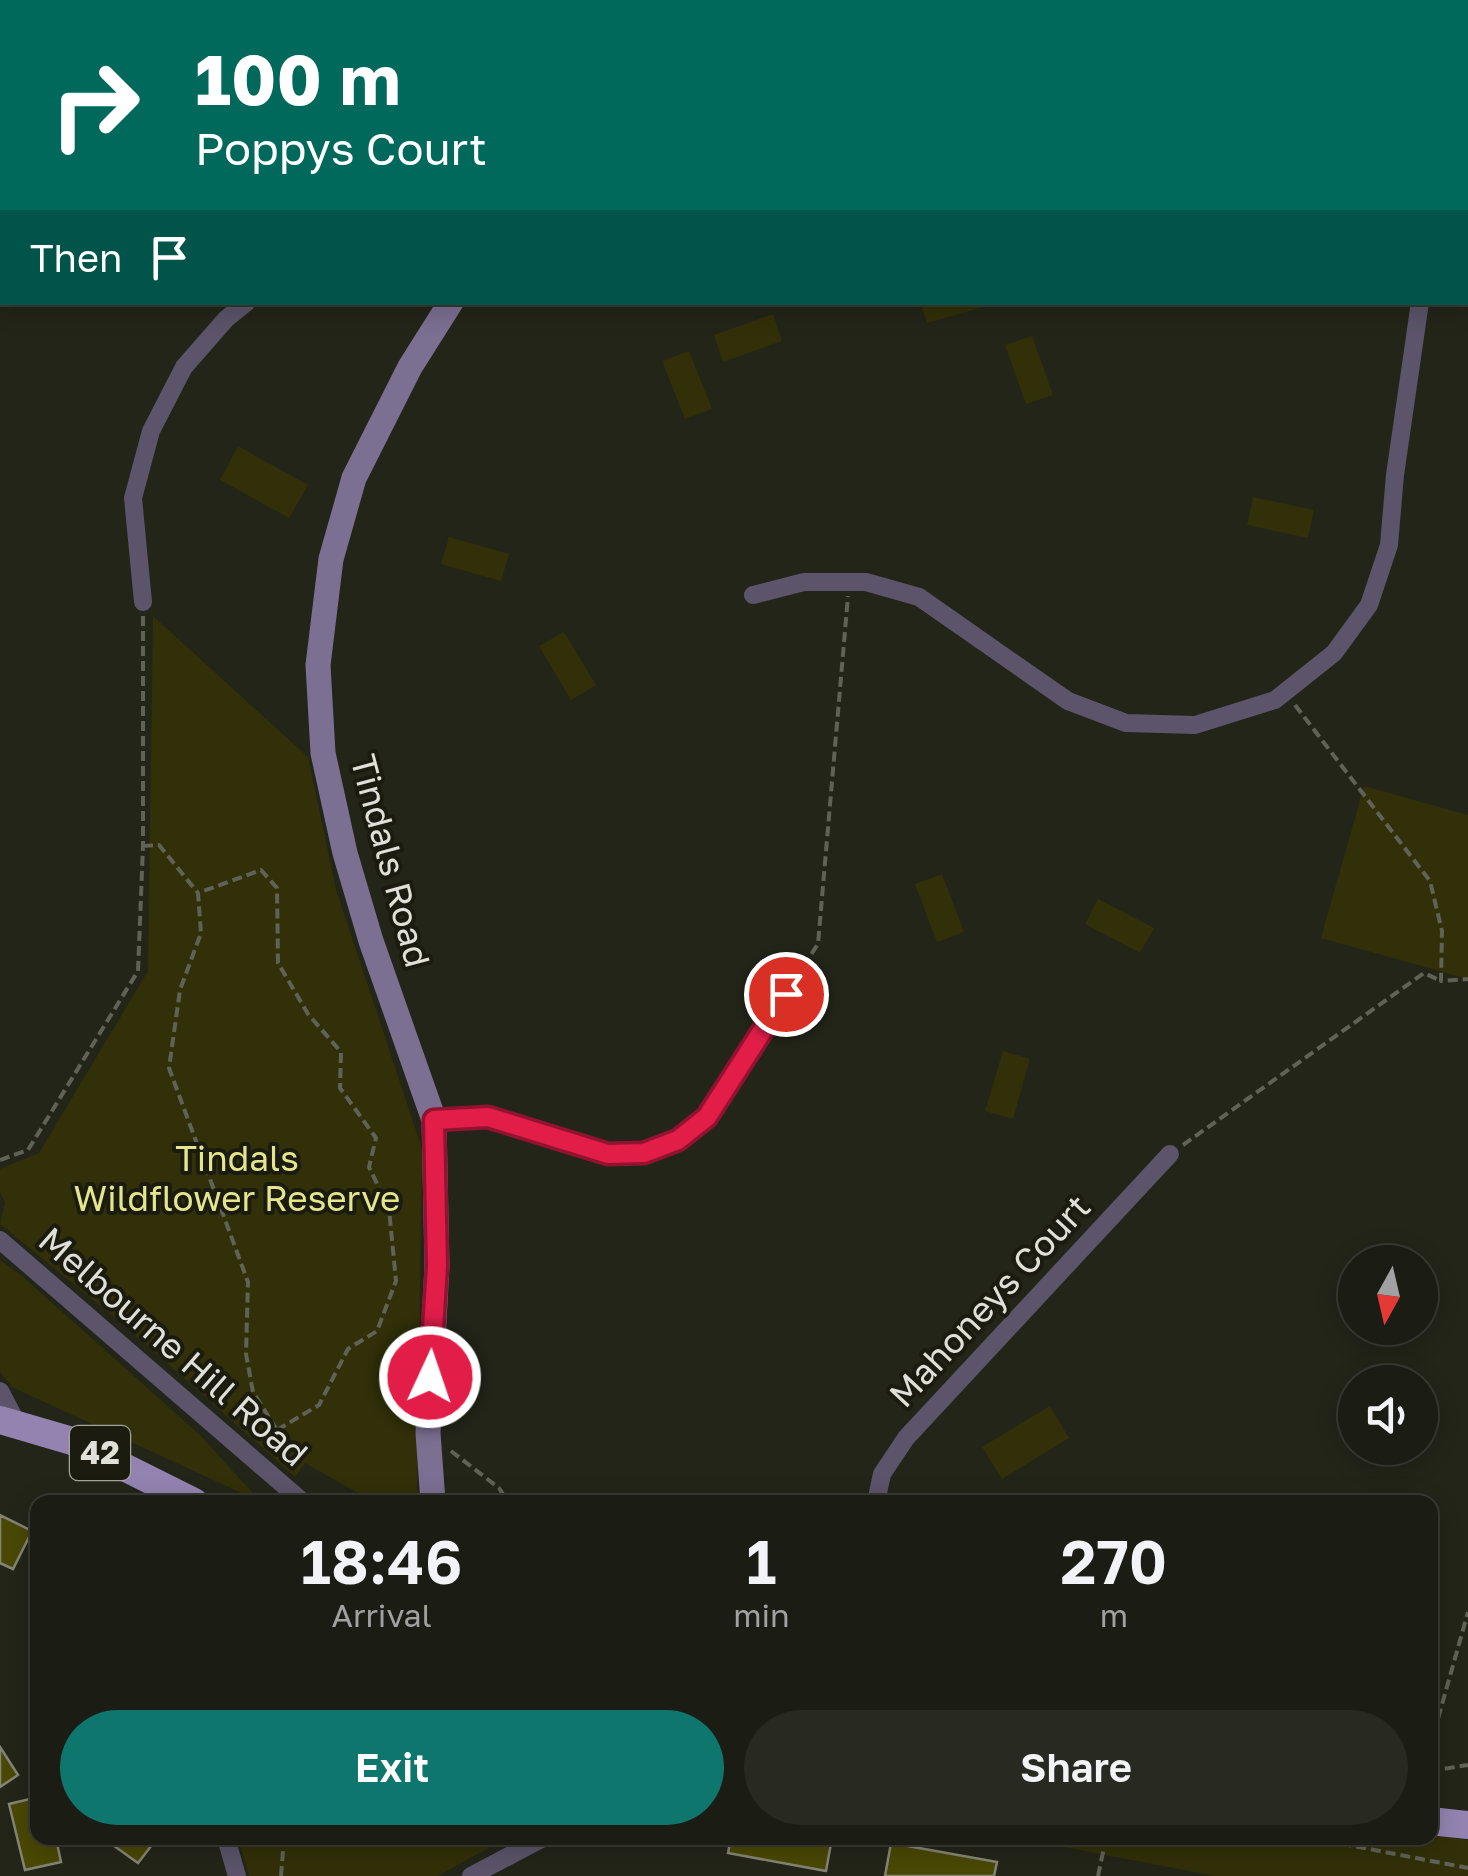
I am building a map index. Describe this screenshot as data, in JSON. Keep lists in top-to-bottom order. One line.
{"streets":{"main road":["Tindals Road","42"],"street":["Mahoneys Court","Melbourne Hill Road"]},"parks":["Tindals Wildflower Reserve"],"north":"bottom","page":{"turn":["100 m","Poppys Court"],"then":"Then","eta":["18:46","Arrival","1","min","270","m"],"buttons":["Exit","Share"]}}
